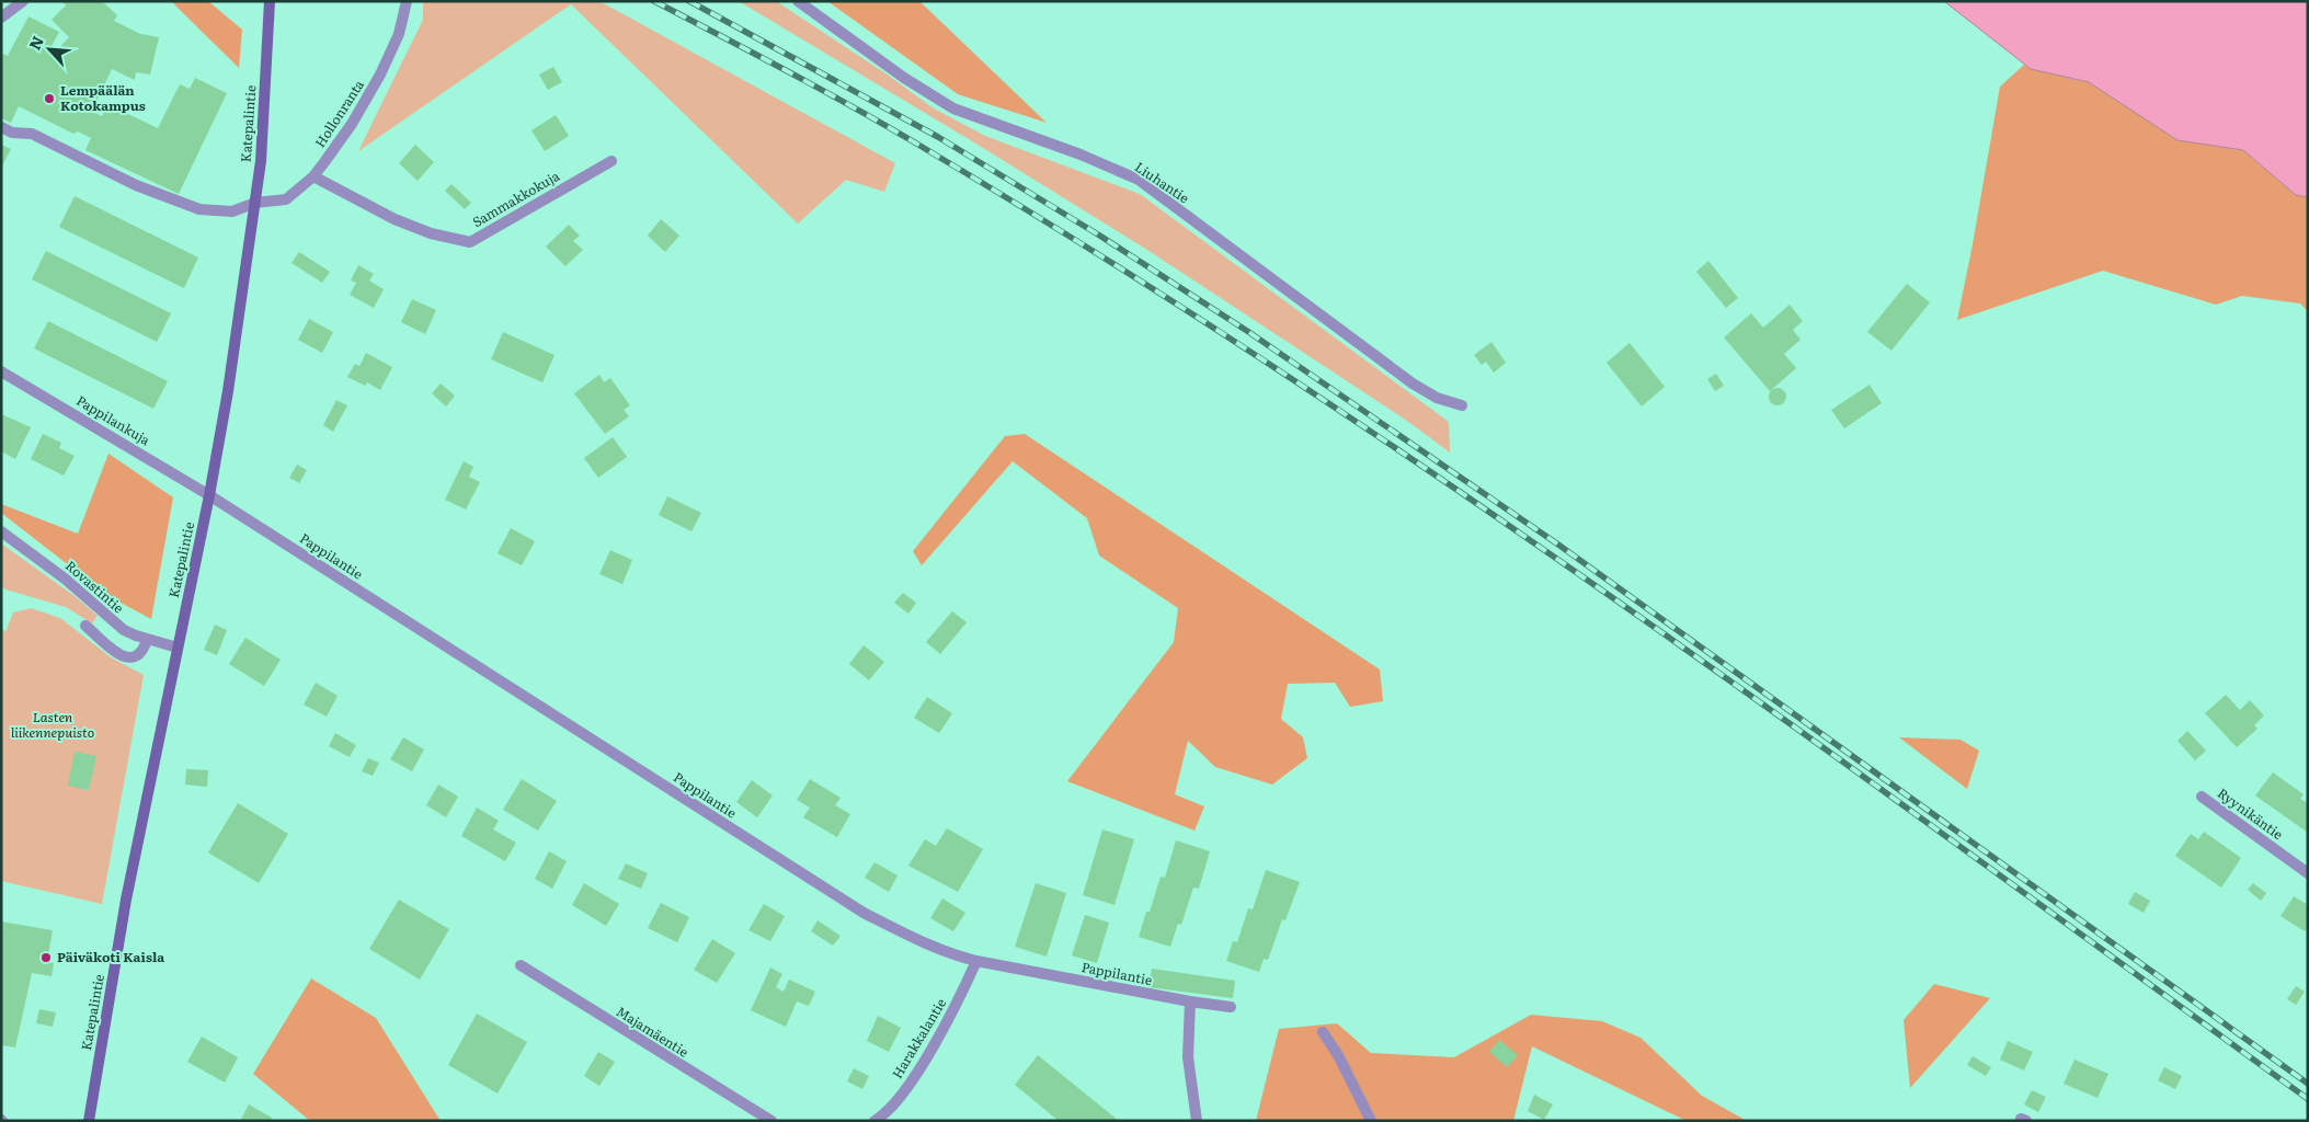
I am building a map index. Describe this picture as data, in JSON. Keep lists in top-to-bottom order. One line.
{"streets":{"street":["Hollonranta","Katepalintie","Liuhantie","Sammakkokuja","Pappilankuja","Pappilantie","Rovastintie","Ryynikäntie","Majamäentie","Harakkalantie"]},"crossings":[["Hollonranta","Katepalintie"],["Hollonranta","Sammakkokuja"],["Katepalintie","Pappilankuja"],["Katepalintie","Pappilantie"],["Katepalintie","Rovastintie"],["Pappilankuja","Pappilantie"],["Pappilantie","Harakkalantie"]],"parks":["Lasten liikennepuisto"],"places":["Lempäälän Kotokampus","Päiväkoti Kaisla"],"north":"top left"}
